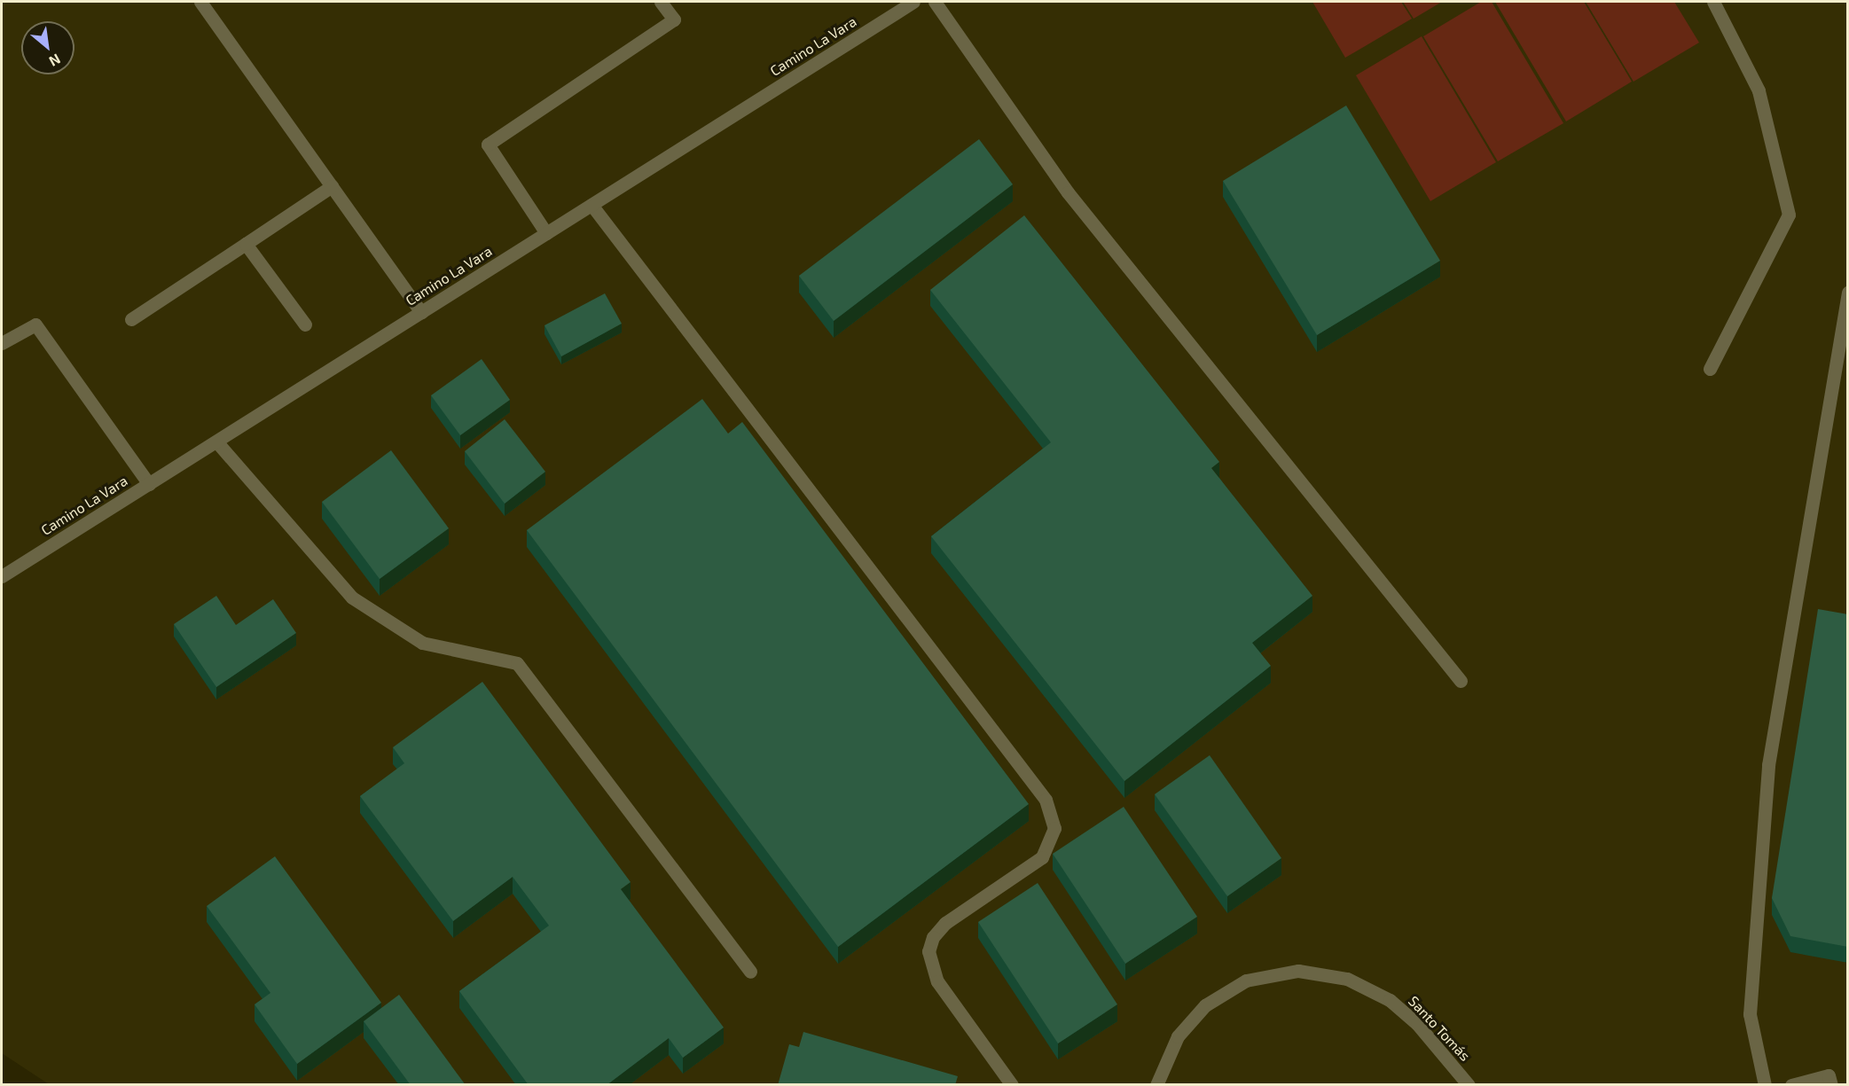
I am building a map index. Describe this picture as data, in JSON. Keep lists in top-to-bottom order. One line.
{"streets":{"street":["Camino La Vara","Santo Tomás"]},"north":"bottom right"}
